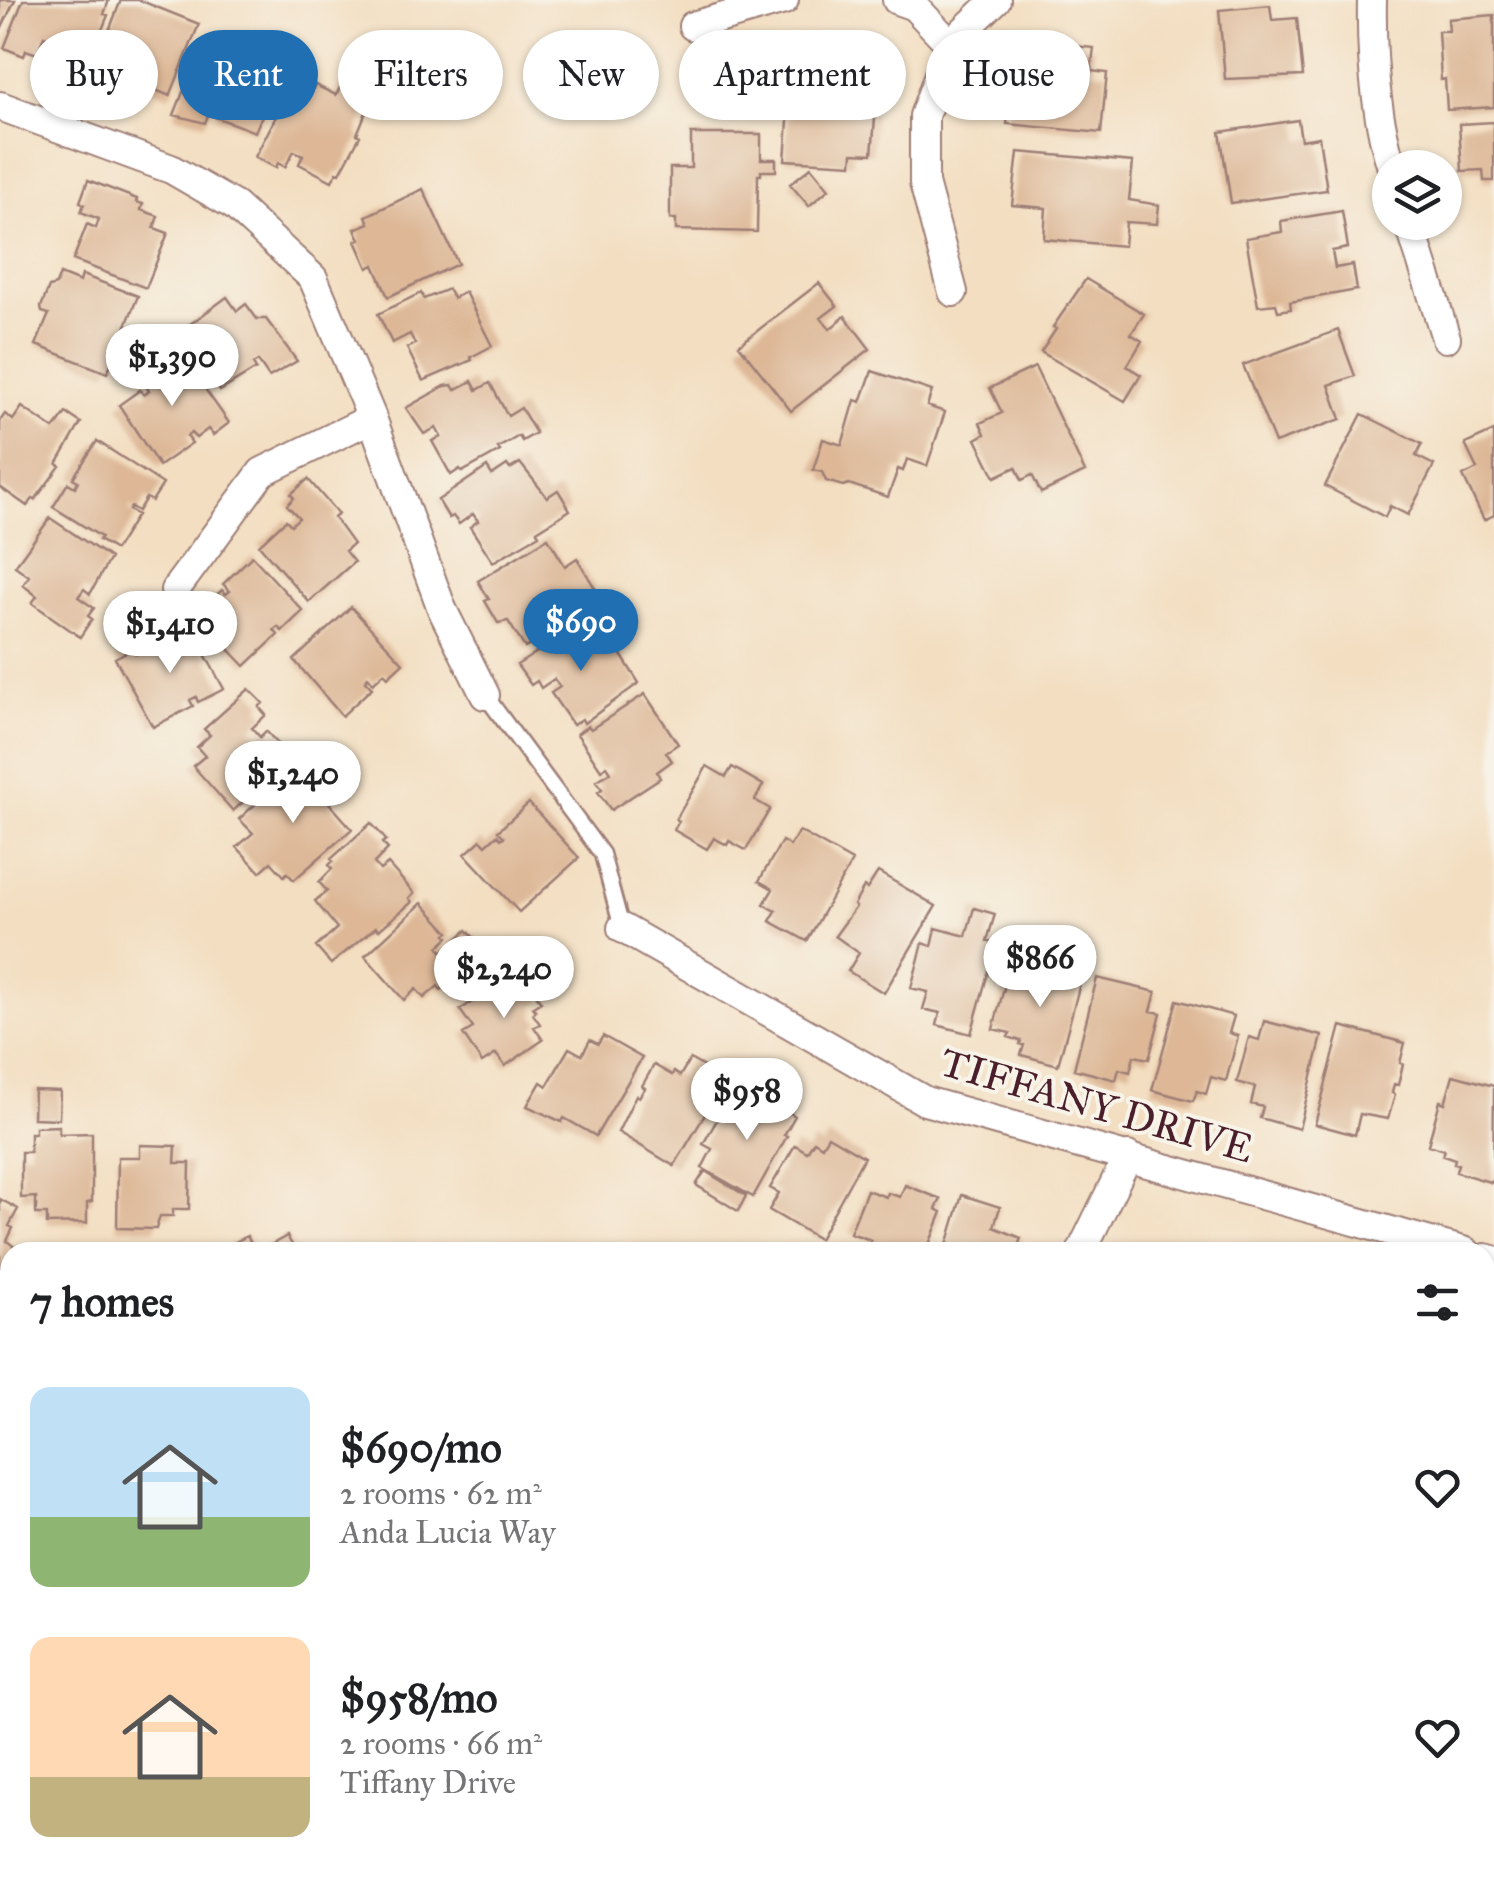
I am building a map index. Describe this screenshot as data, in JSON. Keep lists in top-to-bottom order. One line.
{"streets":{"street":["TIFFANY DRIVE"]},"page":{"chip":["Buy","Rent","Filters","New","Apartment","House"],"price":["$1,390","$690","$1,410","$1,240","$866","$2,240","$958"],"heading":"7 homes","list":[{"name":"$690/mo","note":"2 rooms · 62 m² · Anda Lucia Way"},{"name":"$958/mo","note":"2 rooms · 66 m² · Tiffany Drive"}]}}
